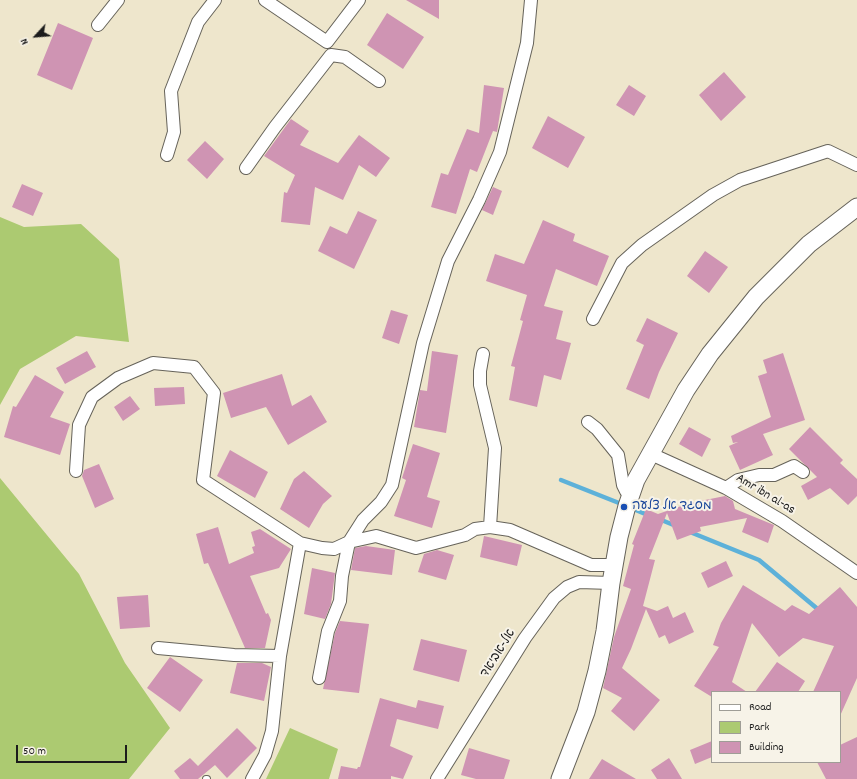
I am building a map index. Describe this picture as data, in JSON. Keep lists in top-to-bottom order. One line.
{"streets":{"street":["Amr ibn al-as","אל-אביאד"]},"places":["מסגד אל צלעה"],"legend":["Road","Park","Building"],"scale_bar":"50 m","north":"bottom left"}
